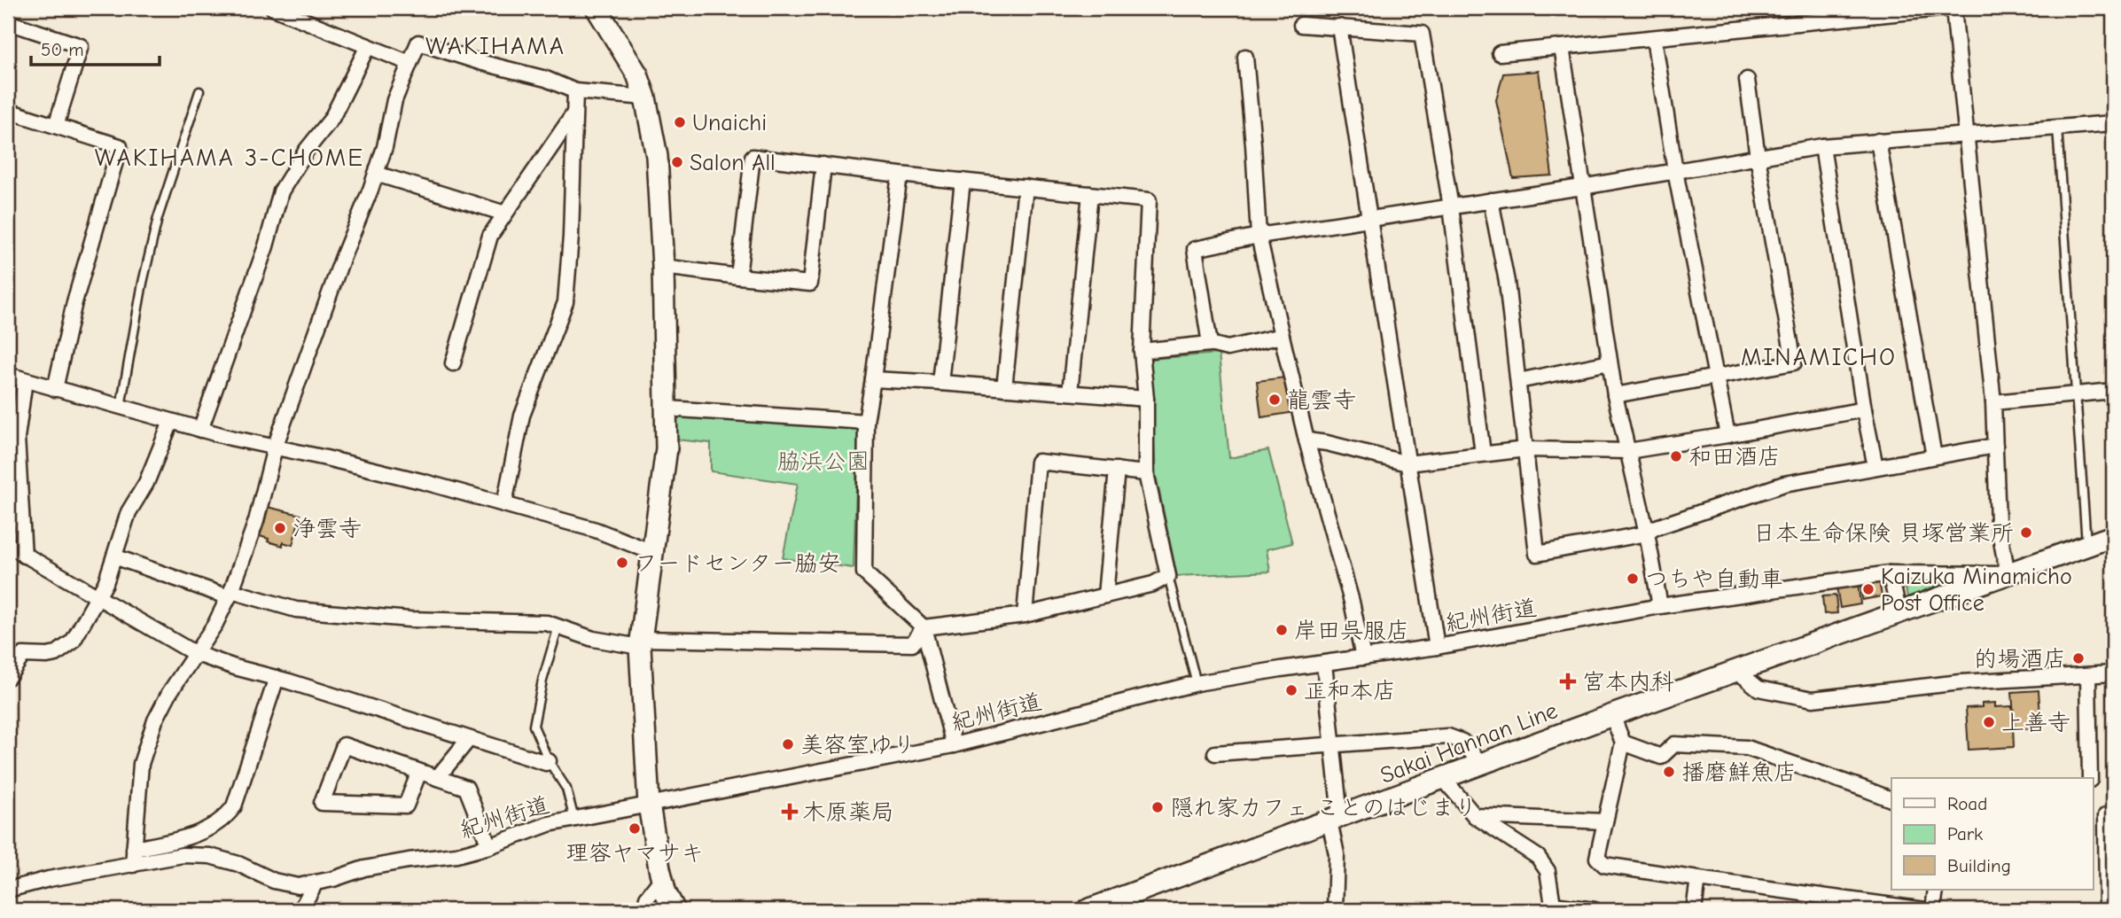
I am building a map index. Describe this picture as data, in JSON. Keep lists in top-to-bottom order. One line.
{"streets":{"main road":["Sakai Hannan Line"],"street":["紀州街道"]},"crossings":[["紀州街道","Sakai Hannan Line"]],"districts":["WAKIHAMA","WAKIHAMA 3-CHOME","MINAMICHO"],"parks":["脇浜公園"],"places":{"other":["Unaichi","Salon All","龍雲寺","和田酒店","浄雲寺","日本生命保険 貝塚営業所","フードセンター脇安","つちや自動車","Kaizuka Minamicho Post Office","岸田呉服店","的場酒店","正和本店","上善寺","美容室ゆり","播磨鮮魚店","隠れ家カフェ ことのはじまり","理容ヤマサキ"],"health":["宮本内科","木原薬局"]},"legend":["Road","Park","Building"],"scale_bar":"50 m"}
